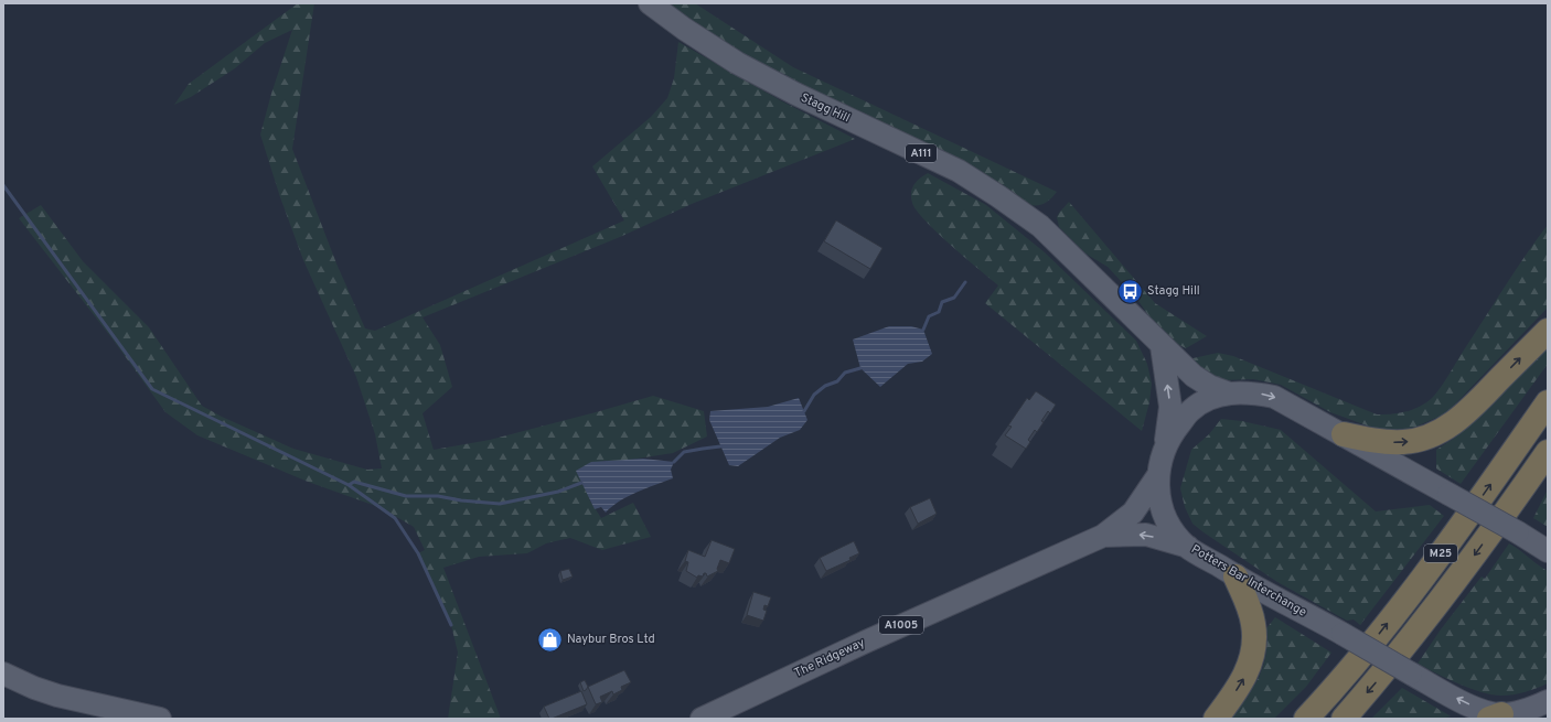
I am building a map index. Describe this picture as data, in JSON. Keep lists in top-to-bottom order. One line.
{"streets":{"highway":["M25"],"main road":["Stagg Hill","A111","Potters Bar Interchange","A1005","The Ridgeway"]},"crossings":[["Stagg Hill","Potters Bar Interchange"],["Potters Bar Interchange","The Ridgeway"]],"places":{"bus stop":["Stagg Hill"],"shop":["Naybur Bros Ltd"]}}
